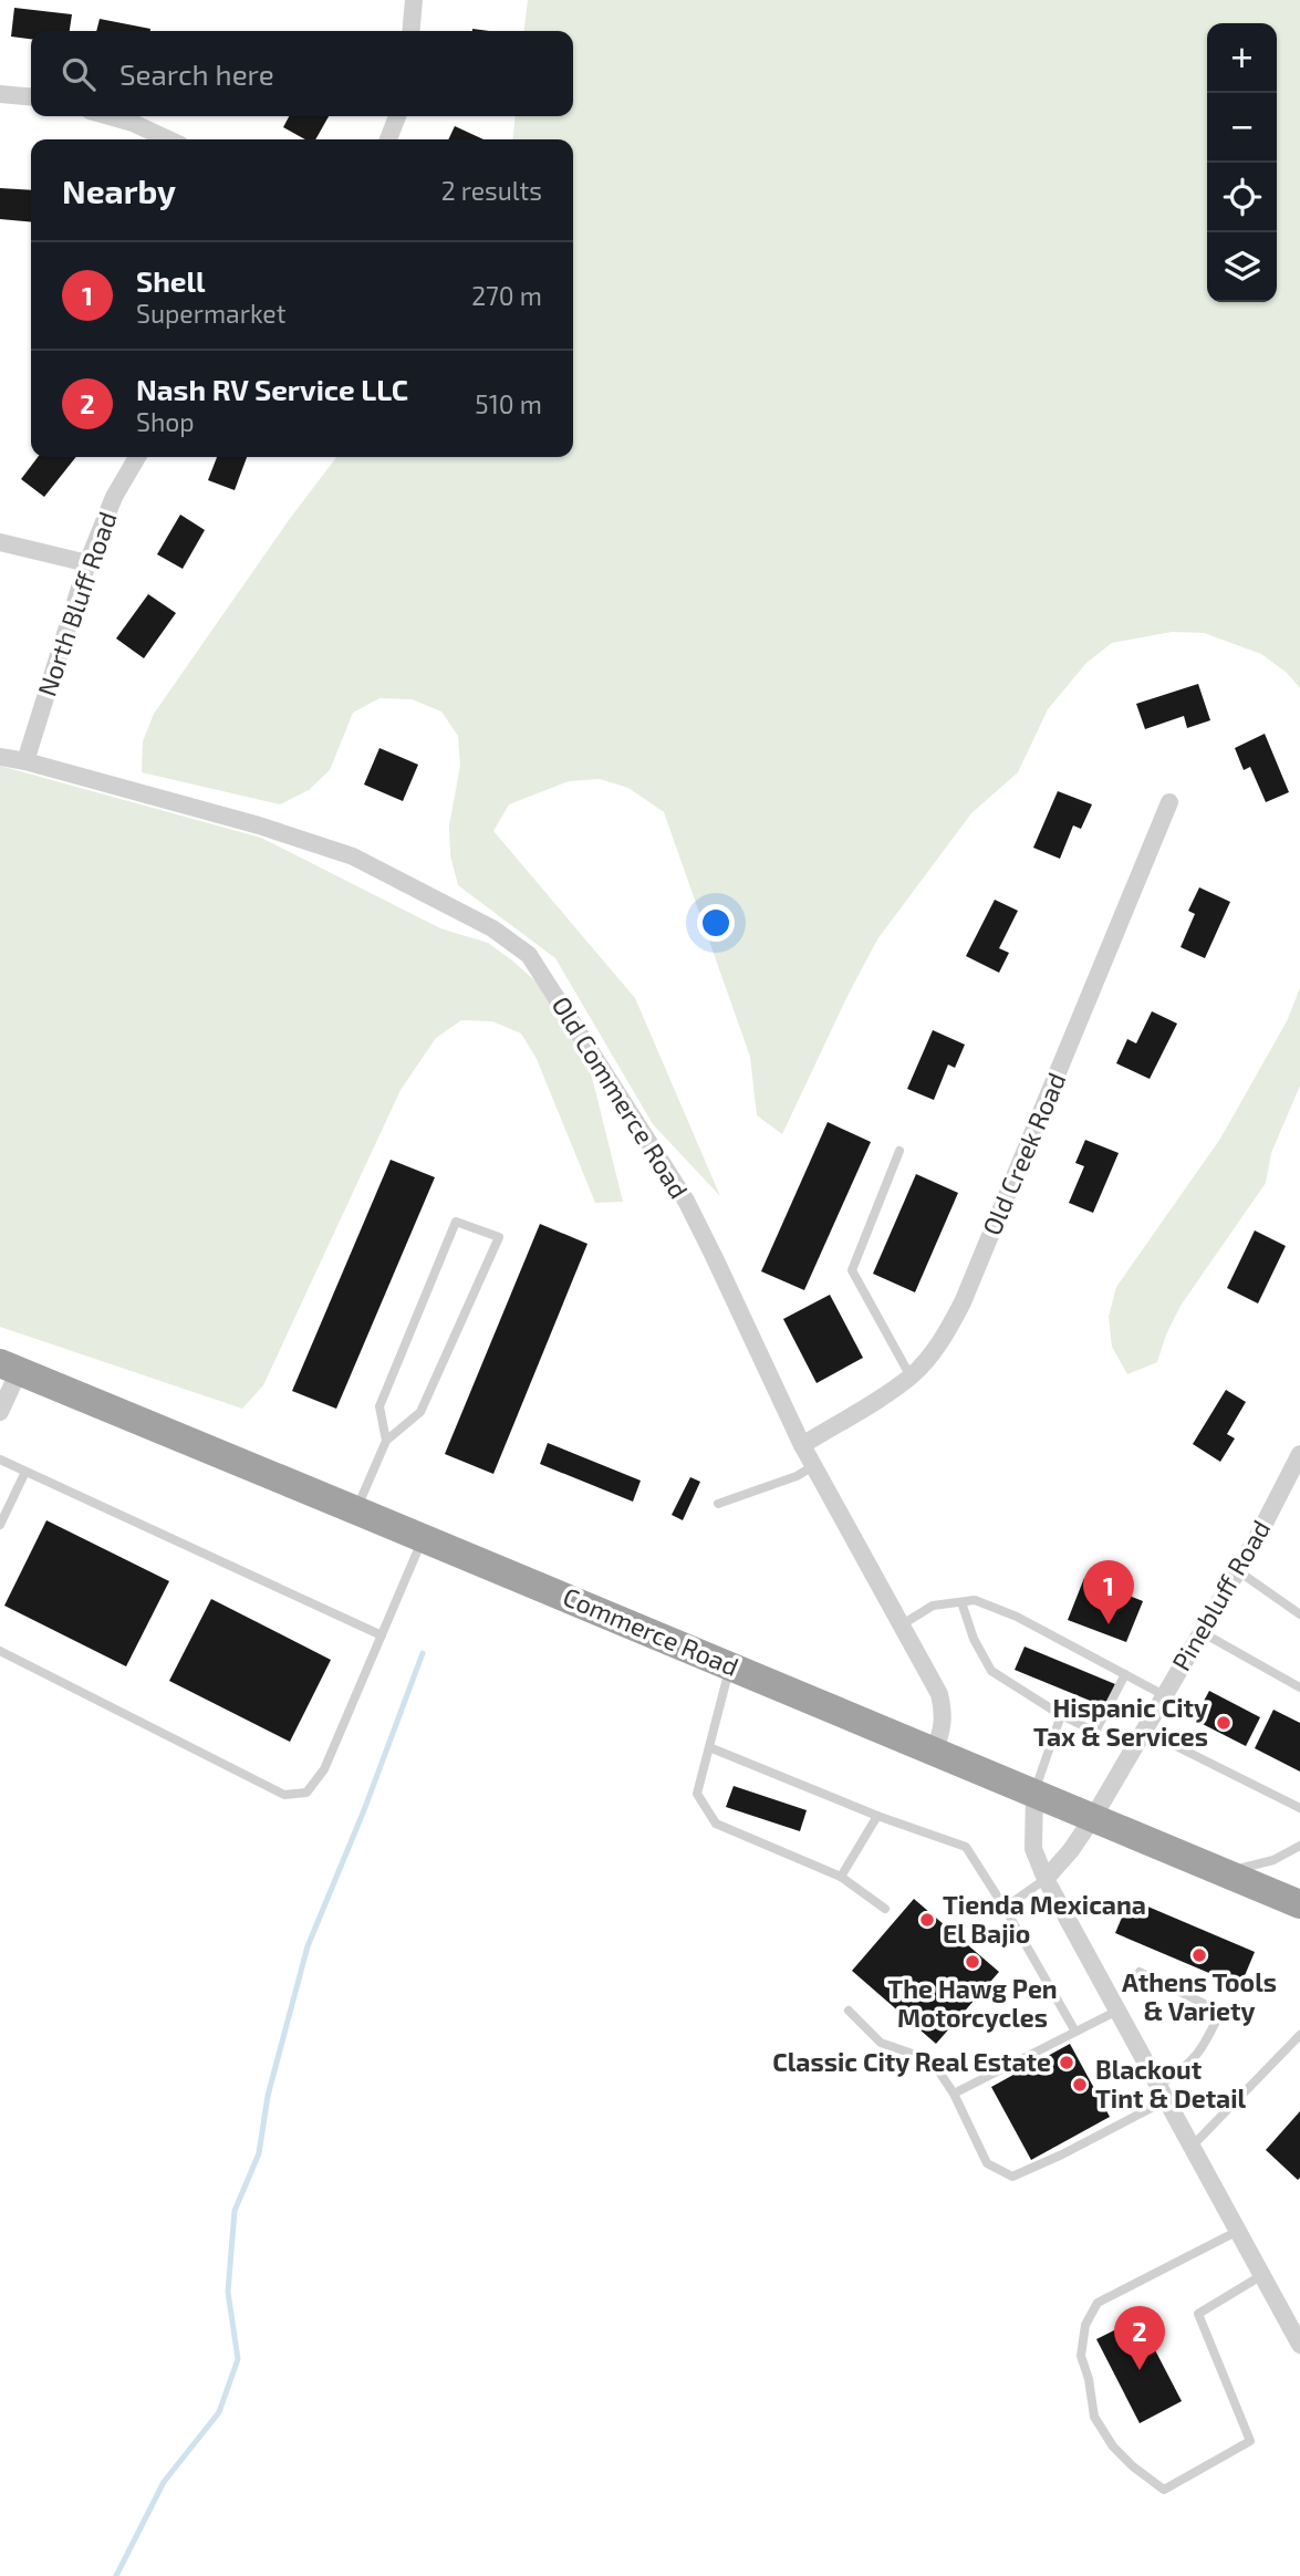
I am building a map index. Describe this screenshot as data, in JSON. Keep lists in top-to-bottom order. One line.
{"streets":{"highway":["Commerce Road"],"street":["North Bluff Road","Old Commerce Road","Old Creek Road","Pinebluff Road"]},"crossings":[["North Bluff Road","Old Commerce Road"],["Old Commerce Road","Old Creek Road"],["Old Commerce Road","Commerce Road"],["Pinebluff Road","Commerce Road"]],"places":["Hispanic City Tax & Services","Tienda Mexicana El Bajio","Athens Tools & Variety","The Hawg Pen Motorcycles","Classic City Real Estate","Blackout Tint & Detail"],"page":{"map_buttons":["+","−"],"search":"Search here","heading":["Nearby","2 results"],"list":[{"mark":"1","name":"Shell","note":"Supermarket","value":"270 m"},{"mark":"2","name":"Nash RV Service LLC","note":"Shop","value":"510 m"}],"pins":["1","2"]}}
